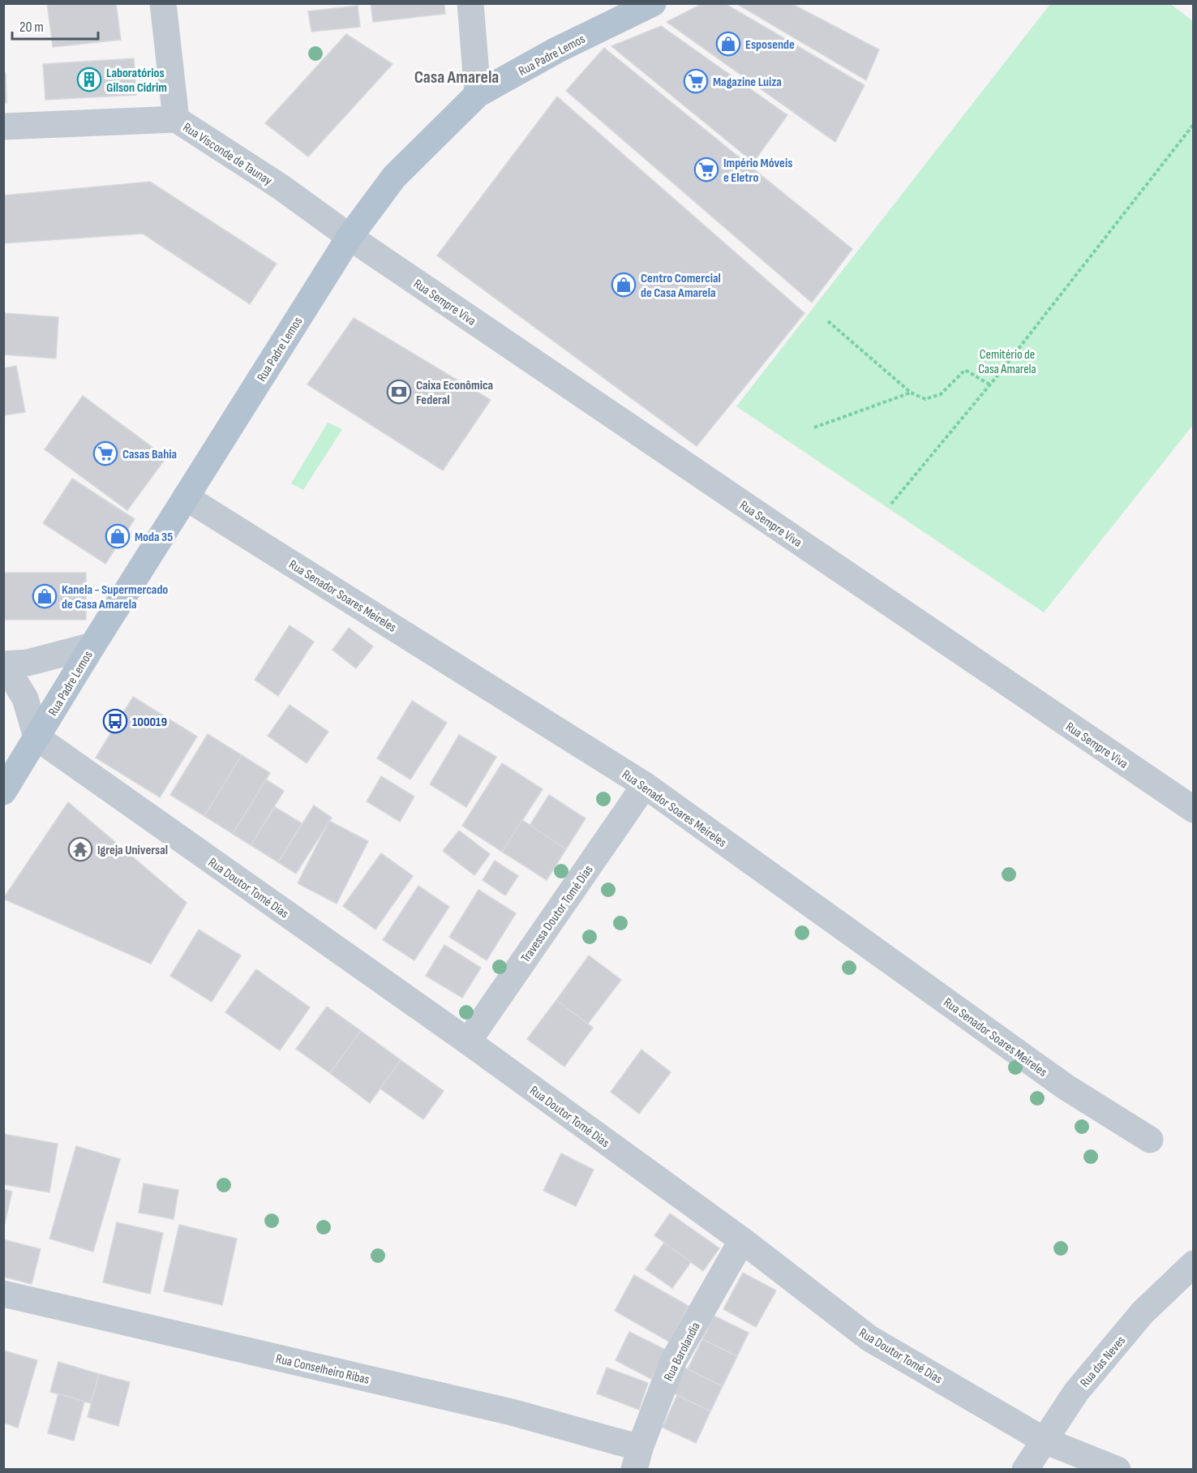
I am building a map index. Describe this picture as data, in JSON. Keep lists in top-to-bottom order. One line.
{"streets":{"main road":["Rua Padre Lemos"],"street":["Rua Visconde de Taunay","Rua Sempre Viva","Rua Senador Soares Meireles","Rua Doutor Tomé Dias","Travessa Doutor Tomé Dias","Rua Barolandia","Rua das Neves","Rua Conselheiro Ribas"]},"crossings":[["Rua Padre Lemos","Rua Visconde de Taunay"],["Rua Padre Lemos","Rua Sempre Viva"],["Rua Padre Lemos","Rua Senador Soares Meireles"],["Rua Padre Lemos","Rua Doutor Tomé Dias"],["Rua Visconde de Taunay","Rua Sempre Viva"],["Rua Senador Soares Meireles","Travessa Doutor Tomé Dias"],["Rua Doutor Tomé Dias","Travessa Doutor Tomé Dias"],["Rua Doutor Tomé Dias","Rua Barolandia"],["Rua Doutor Tomé Dias","Rua das Neves"],["Rua Barolandia","Rua Conselheiro Ribas"]],"districts":["Casa Amarela"],"parks":["Cemitério de Casa Amarela"],"places":{"shop":["Esposende","Centro Comercial de Casa Amarela","Moda 35","Kanela - Supermercado de Casa Amarela"],"building":["Laboratórios Gilson Cidrim"],"supermarket":["Magazine Luiza","Império Móveis e Eletro","Casas Bahia"],"bank":["Caixa Econômica Federal"],"bus stop":["100019"],"temple":["Igreja Universal"]},"scale_bar":"20 m"}
